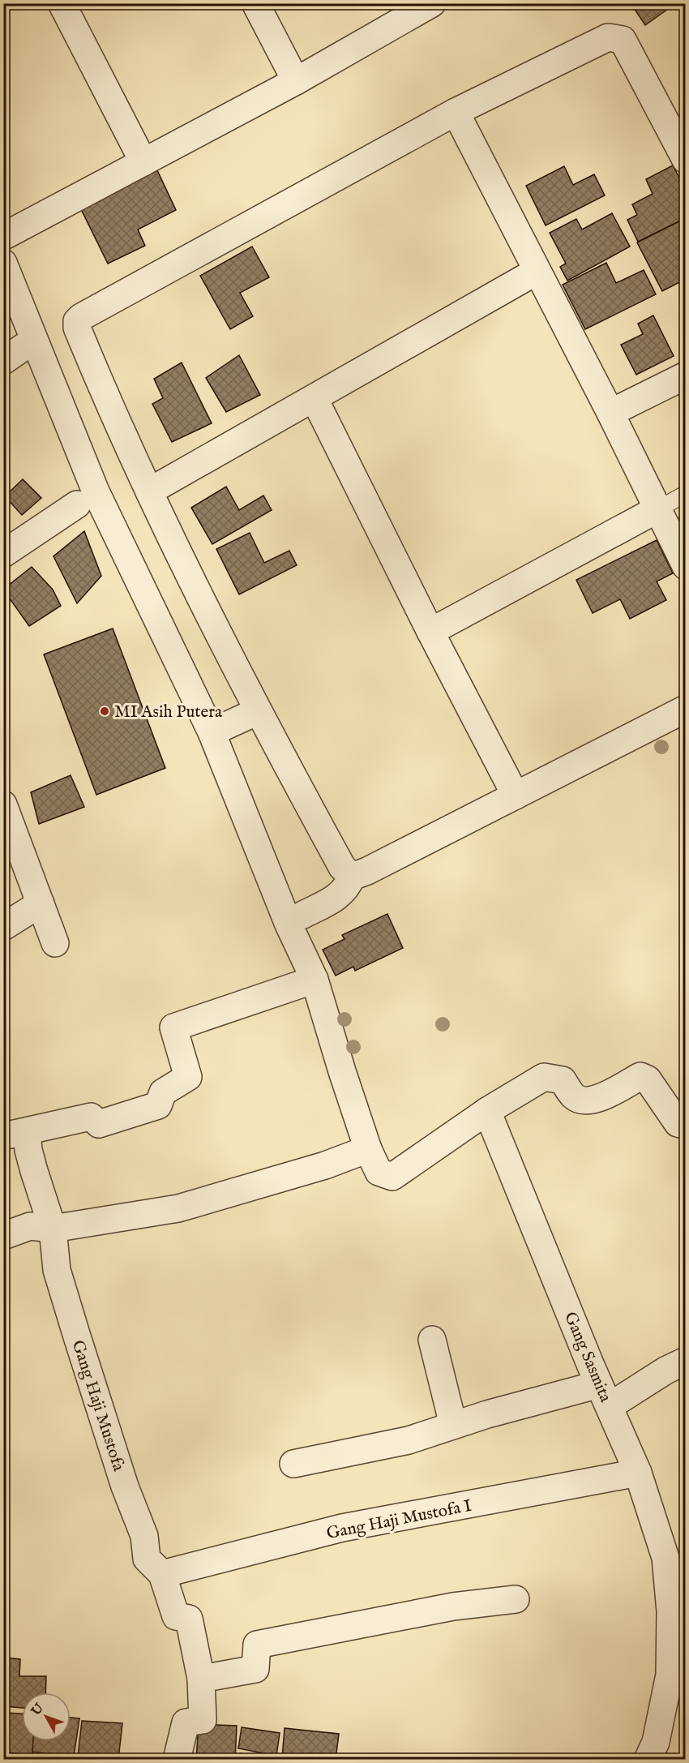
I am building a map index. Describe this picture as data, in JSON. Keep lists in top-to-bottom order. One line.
{"streets":{"street":["Gang Sasmita","Gang Haji Mustofa","Gang Haji Mustofa I"]},"crossings":[["Gang Sasmita","Gang Haji Mustofa I"],["Gang Haji Mustofa","Gang Haji Mustofa I"]],"places":["MI Asih Putera"],"north":"top left"}
